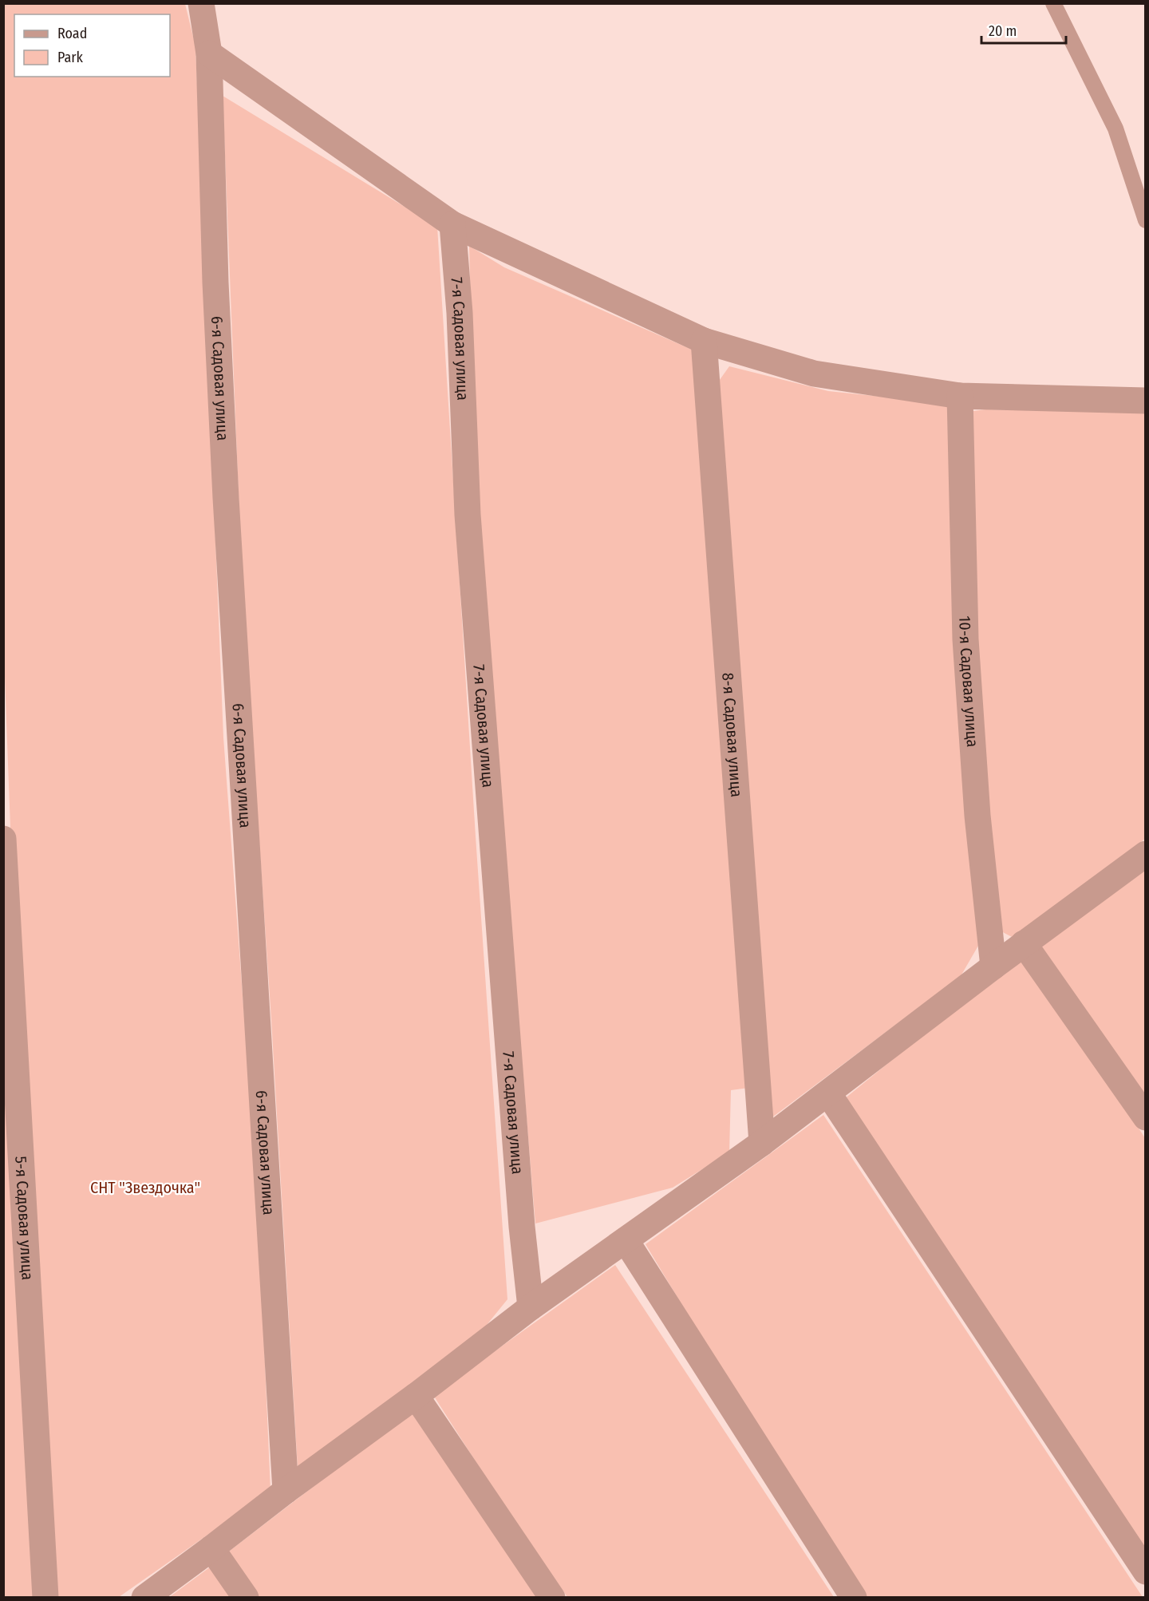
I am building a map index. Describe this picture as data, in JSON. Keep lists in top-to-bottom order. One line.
{"streets":{"street":["7-я Садовая улица","6-я Садовая улица","10-я Садовая улица","8-я Садовая улица","5-я Садовая улица"]},"parks":["СНТ \"Звездочка\""],"legend":["Road","Park"],"scale_bar":"20 m"}
